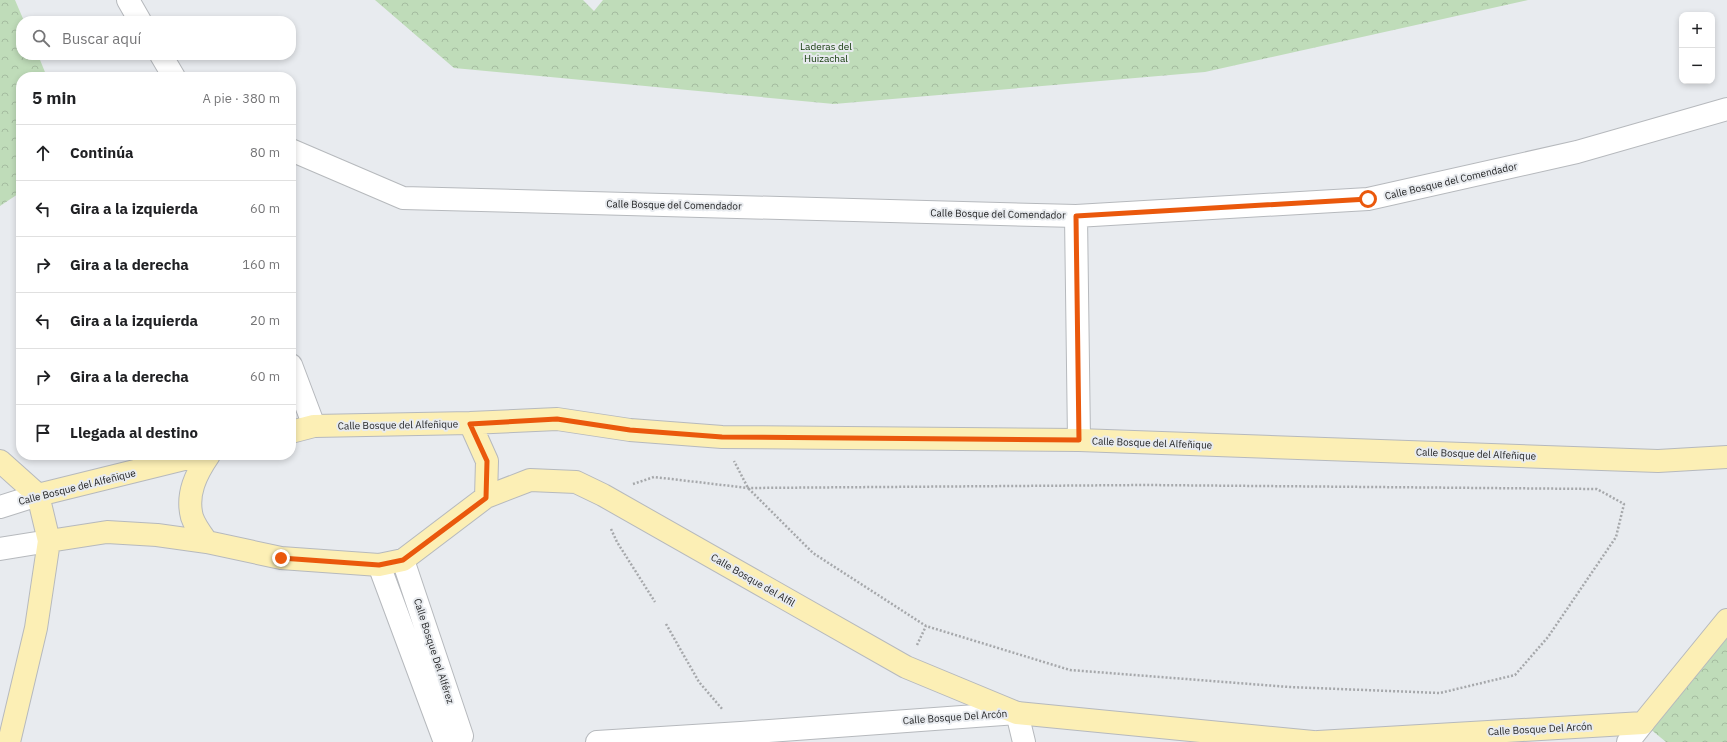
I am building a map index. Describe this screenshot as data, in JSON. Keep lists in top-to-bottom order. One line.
{"streets":{"main road":["Calle Bosque del Alfeñique","Calle Bosque del Alfil","Calle Bosque Del Arcón"],"street":["Calle Bosque del Comendador","Calle Bosque Del Alférez"]},"crossings":[["Calle Bosque del Alfil","Calle Bosque Del Arcón"]],"parks":["Laderas del Huizachal"],"page":{"map_buttons":["+","−"],"search":"Buscar aquí","heading":["5 min","A pie · 380 m"],"list":[["Continúa","80 m"],["Gira a la izquierda","60 m"],["Gira a la derecha","160 m"],["Gira a la izquierda","20 m"],["Gira a la derecha","60 m"],"Llegada al destino"]}}
